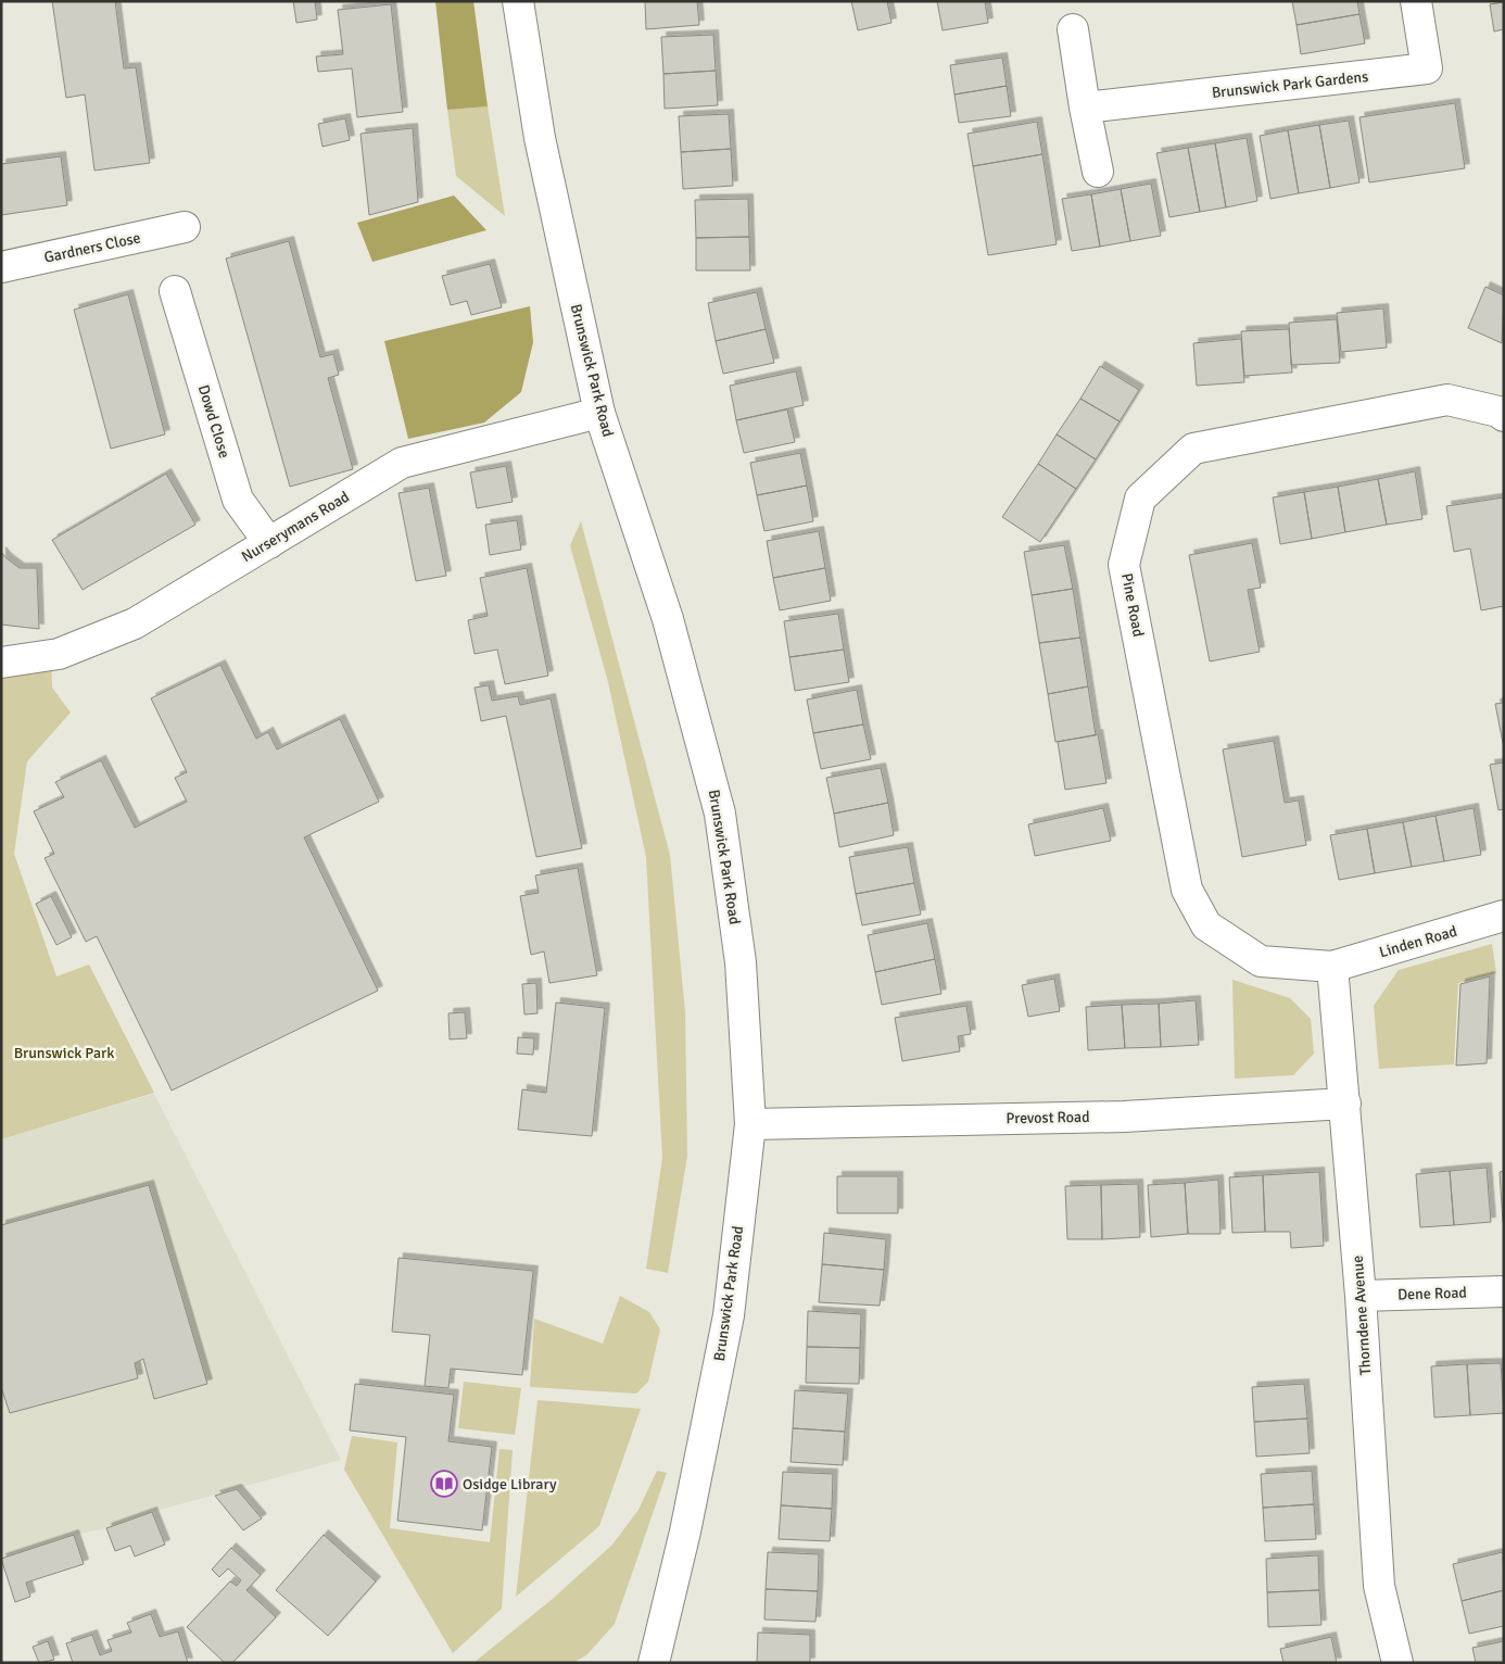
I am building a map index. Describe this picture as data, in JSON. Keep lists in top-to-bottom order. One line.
{"streets":{"street":["Brunswick Park Gardens","Gardners Close","Brunswick Park Road","Dowd Close","Nurserymans Road","Pine Road","Linden Road","Prevost Road","Dene Road","Thorndene Avenue"]},"crossings":[["Brunswick Park Road","Nurserymans Road"],["Brunswick Park Road","Prevost Road"],["Dowd Close","Nurserymans Road"],["Pine Road","Linden Road"],["Pine Road","Thorndene Avenue"],["Linden Road","Thorndene Avenue"],["Prevost Road","Thorndene Avenue"],["Dene Road","Thorndene Avenue"]],"parks":["Brunswick Park"],"places":{"library":["Osidge Library"]}}
